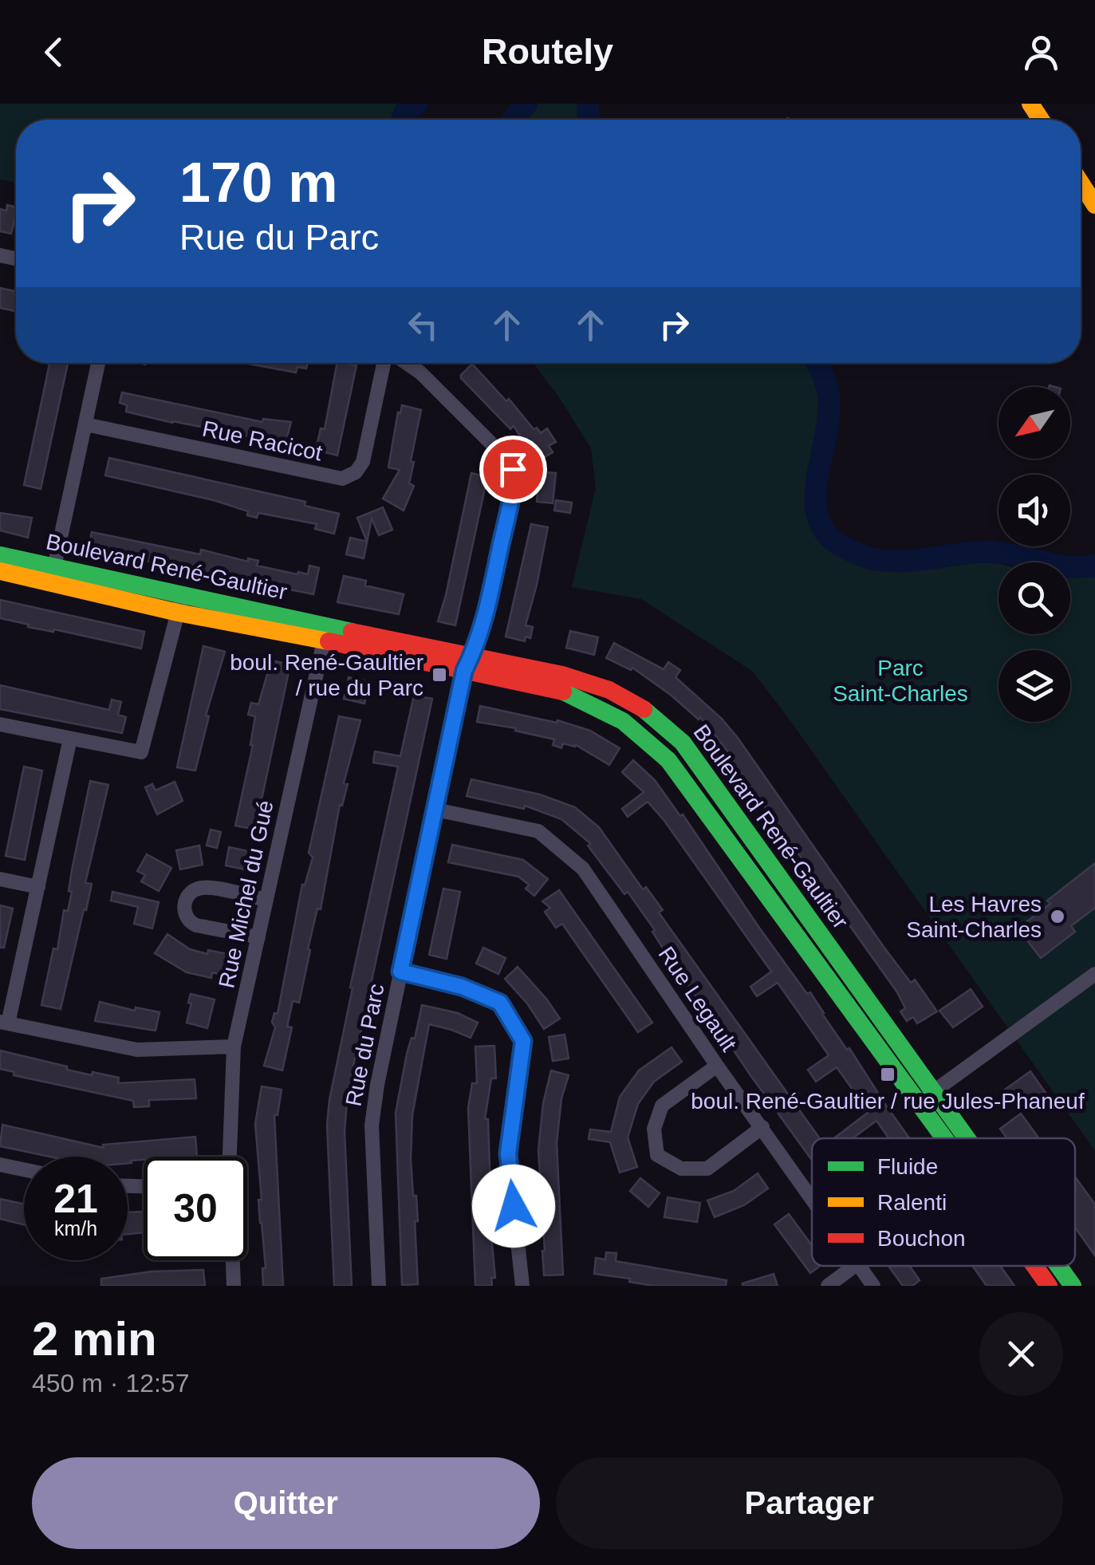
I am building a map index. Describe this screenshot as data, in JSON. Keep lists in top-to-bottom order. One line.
{"streets":{"street":["Rue Racicot","Boulevard René-Gaultier","Rue Michel du Gué","Rue Legault","Rue du Parc"]},"crossings":[["Boulevard René-Gaultier","Rue Michel du Gué"],["Boulevard René-Gaultier","Rue du Parc"],["Rue Legault","Rue du Parc"]],"parks":["Parc Saint-Charles"],"places":{"transit":["boul. René-Gaultier / rue du Parc","boul. René-Gaultier / rue Jules-Phaneuf"],"other":["Les Havres Saint-Charles"]},"legend":["Fluide","Ralenti","Bouchon"],"north":"bottom left","page":{"header":"Routely","turn":["170 m","Rue du Parc"],"speed":"21 km/h","limit":"30","heading":["2 min","450 m · 12:57"],"buttons":["Quitter","Partager"]}}
